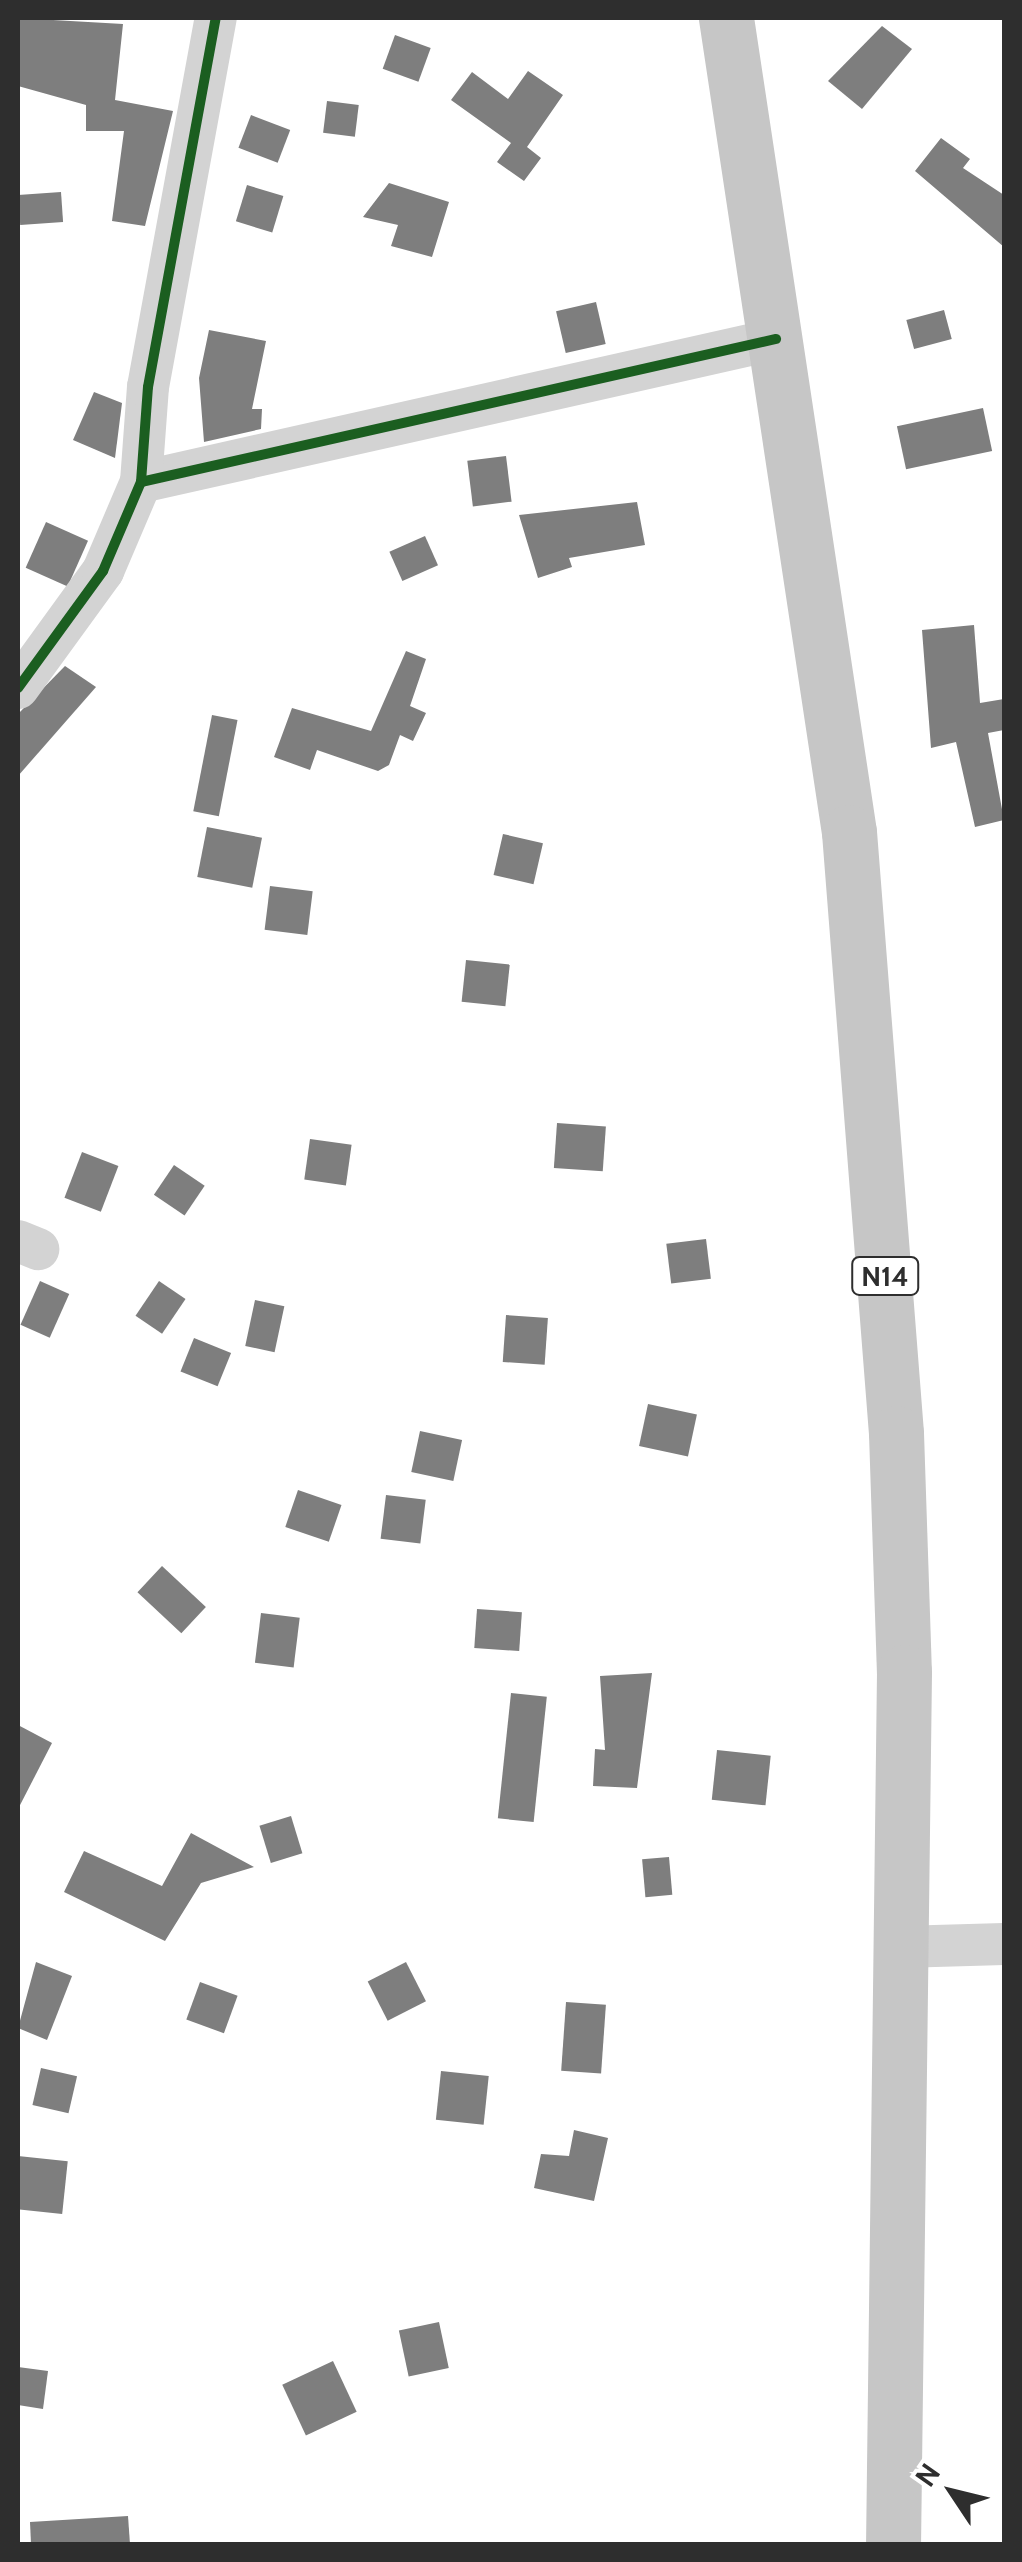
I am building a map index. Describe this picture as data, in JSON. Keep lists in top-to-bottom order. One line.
{"streets":{"main road":["N14"]},"north":"top left"}
